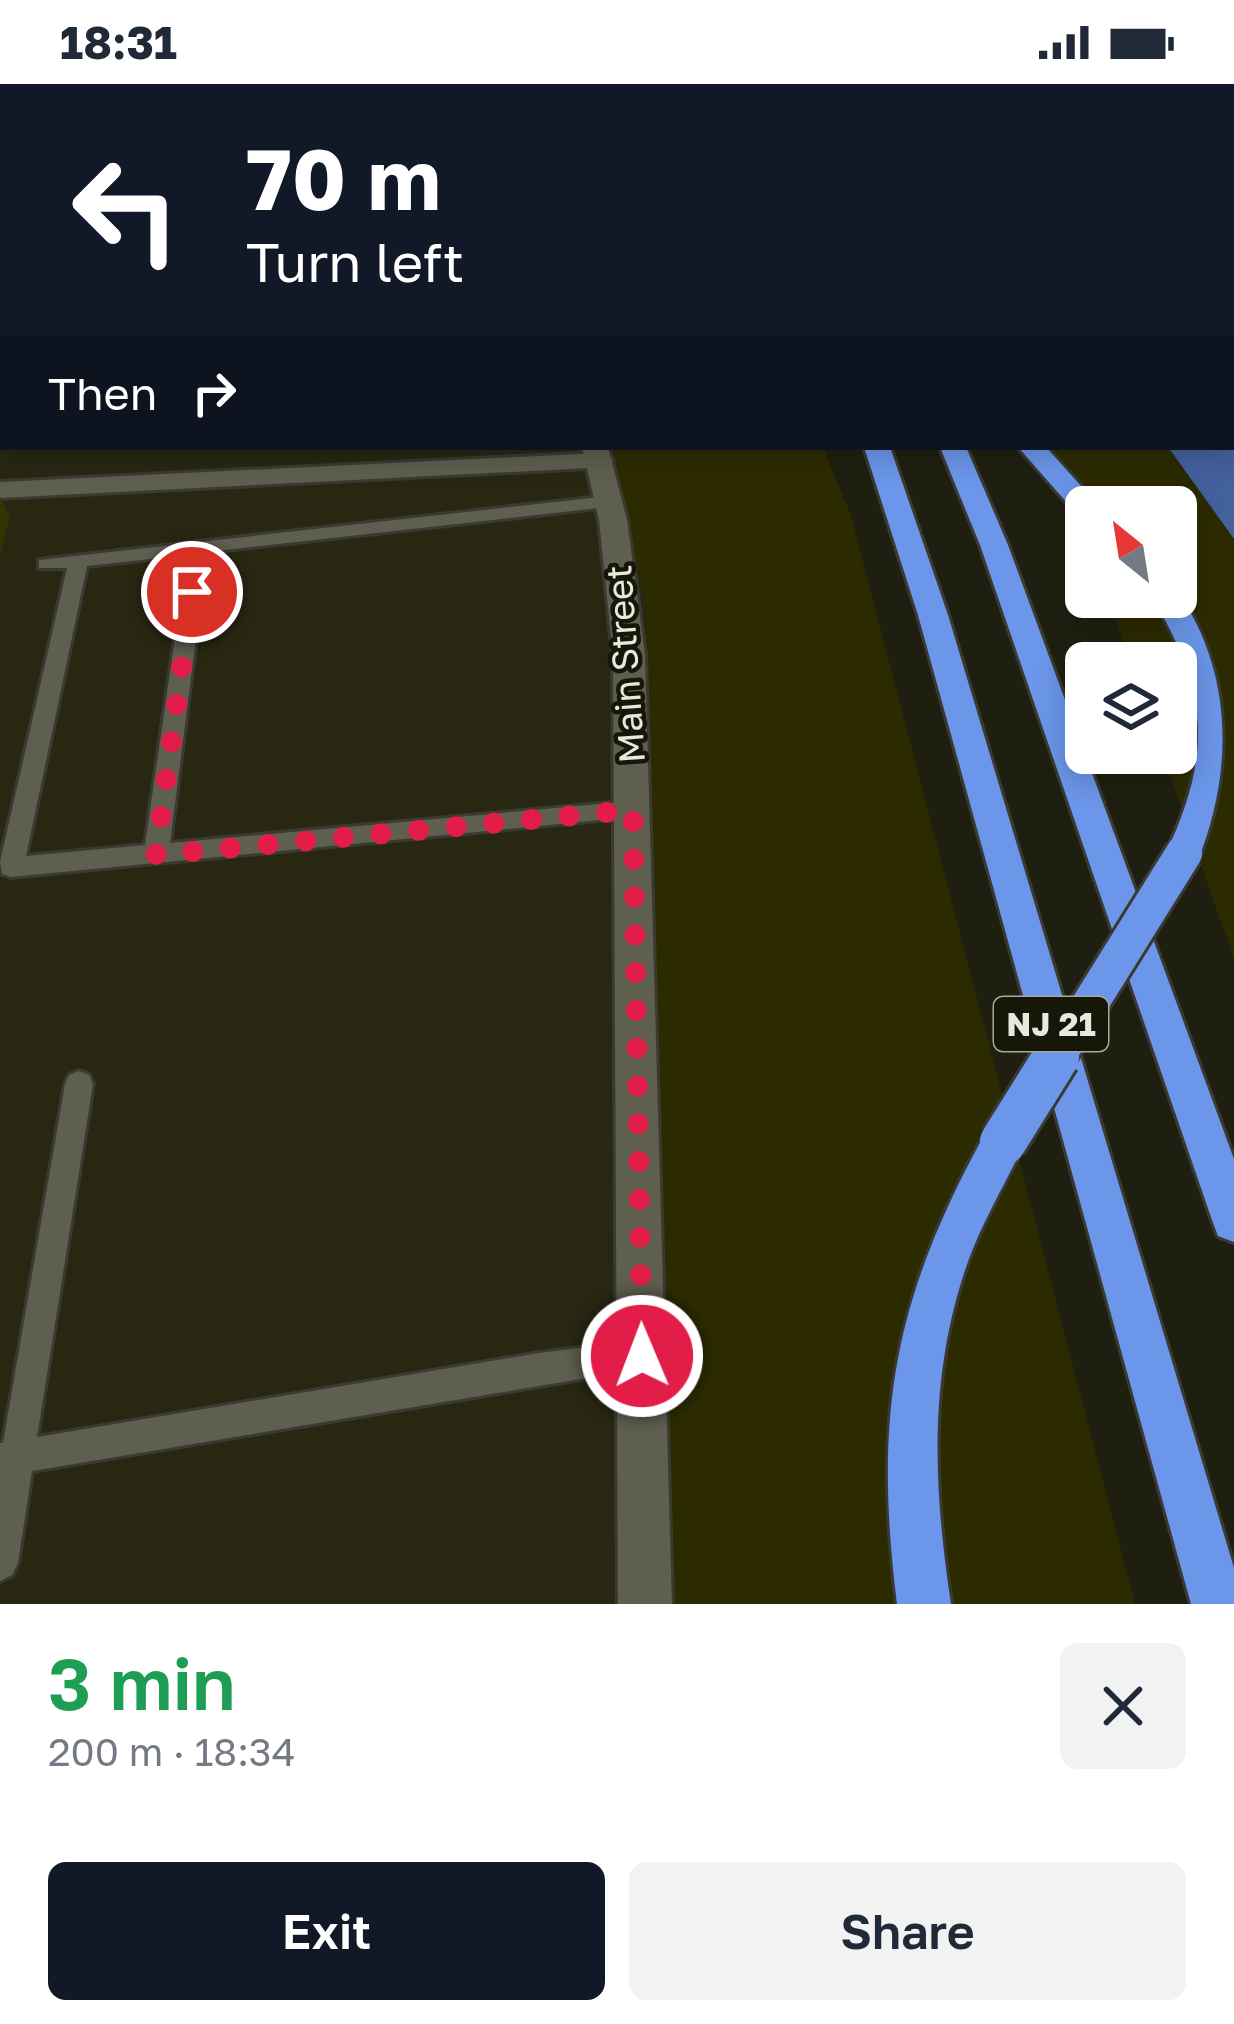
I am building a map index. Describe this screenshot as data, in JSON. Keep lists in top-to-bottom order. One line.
{"streets":{"highway":["NJ 21"],"street":["Main Street"]},"north":"top left","page":{"status":"18:31","turn":["70 m","Turn left"],"then":"Then","heading":["3 min","200 m · 18:34"],"buttons":["Exit","Share"]}}
